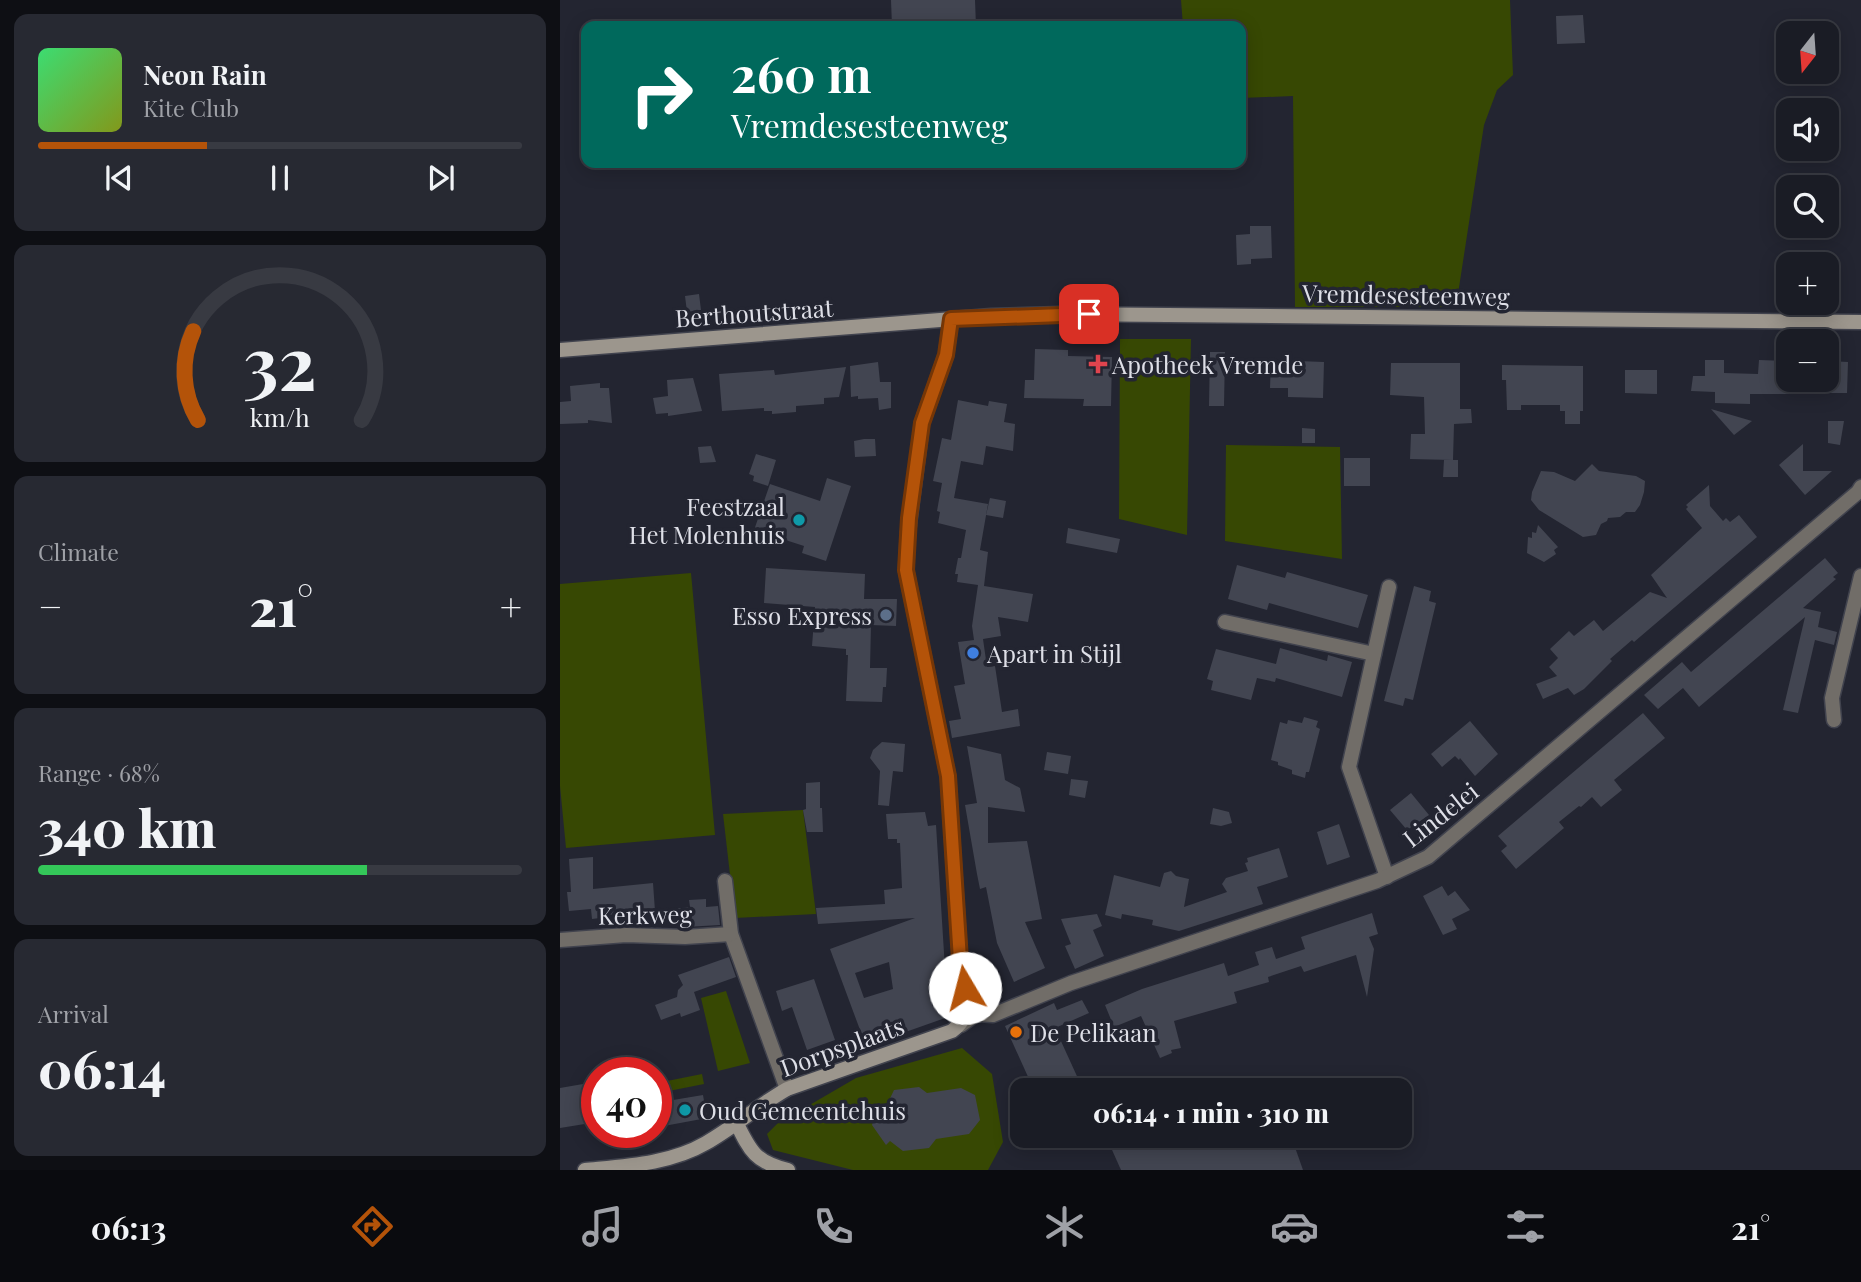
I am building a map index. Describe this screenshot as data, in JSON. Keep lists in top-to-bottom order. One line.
{"streets":{"street":["Vremdesesteenweg","Berthoutstraat","Lindelei","Kerkweg","Dorpsplaats"]},"crossings":[["Vremdesesteenweg","Berthoutstraat"],["Lindelei","Dorpsplaats"],["Kerkweg","Dorpsplaats"]],"places":{"health":["Apotheek Vremde"],"other":["Feestzaal Het Molenhuis","Esso Express","Apart in Stijl","De Pelikaan","Oud Gemeentehuis"]},"north":"bottom","page":{"map_buttons":["+","−"],"turn":["260 m","Vremdesesteenweg"],"song":["Neon Rain","Kite Club"],"tile":["Climate",["Range · 68%","340 km"],["Arrival","06:14"]],"heat":["−","21°","+"],"limit":"40","trip":"06:14 · 1 min · 310 m","tabs":["06:13","21°"],"gauge":["32","km/h"]}}
